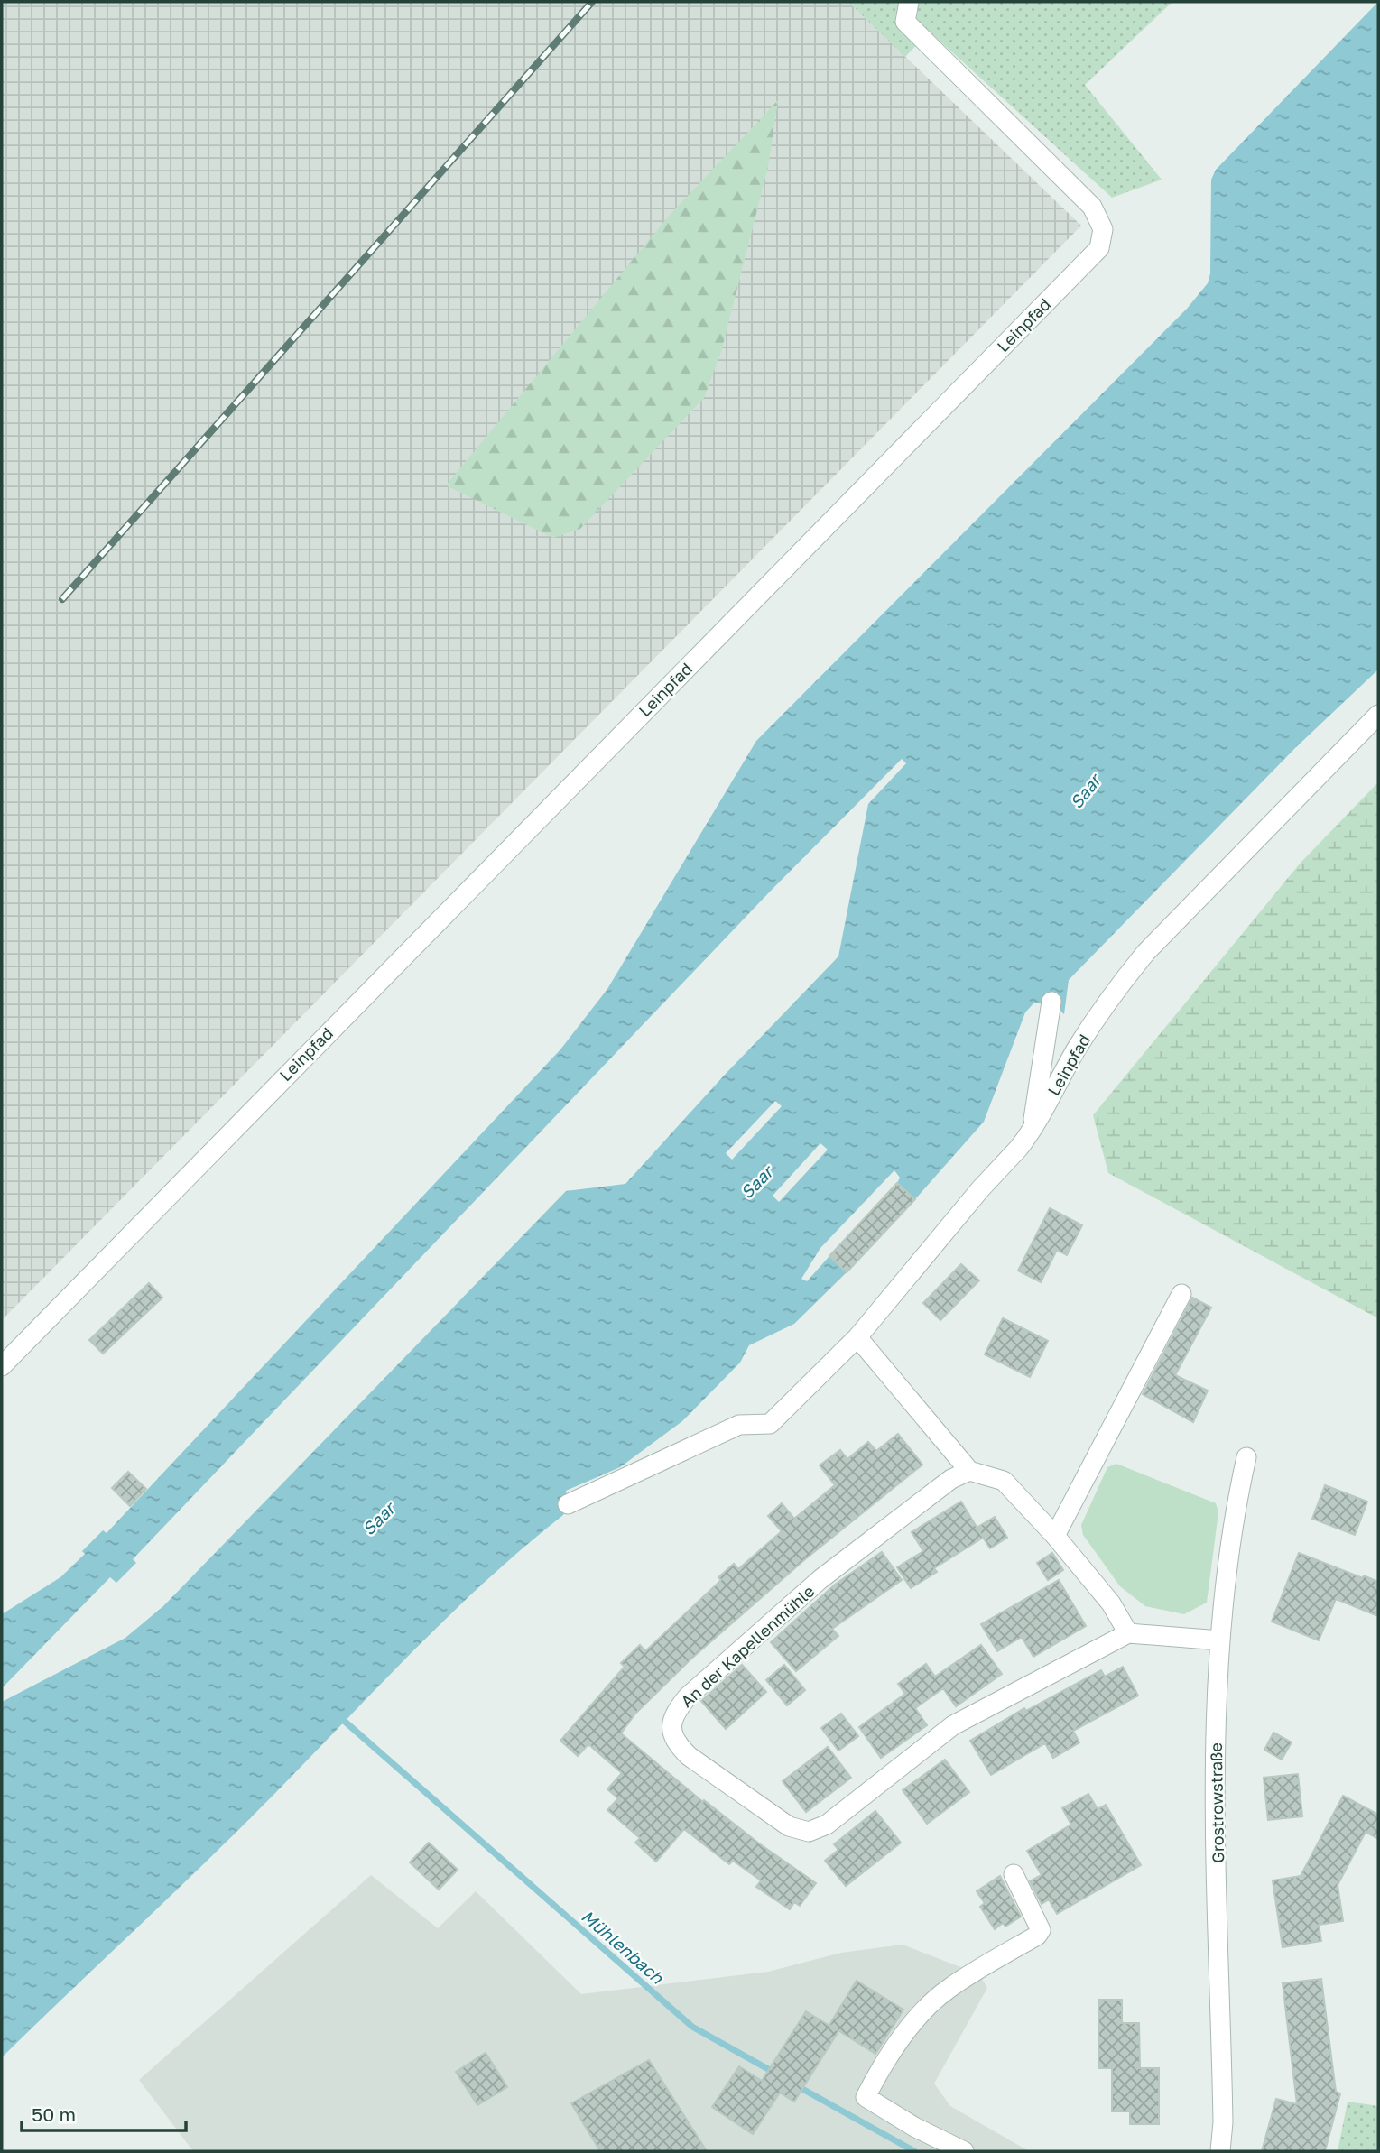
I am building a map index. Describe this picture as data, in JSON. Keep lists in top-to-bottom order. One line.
{"streets":{"street":["Leinpfad","An der Kapellenmühle","Grostrowstraße"]},"water":["Saar","Mühlenbach"],"scale_bar":"50 m"}
